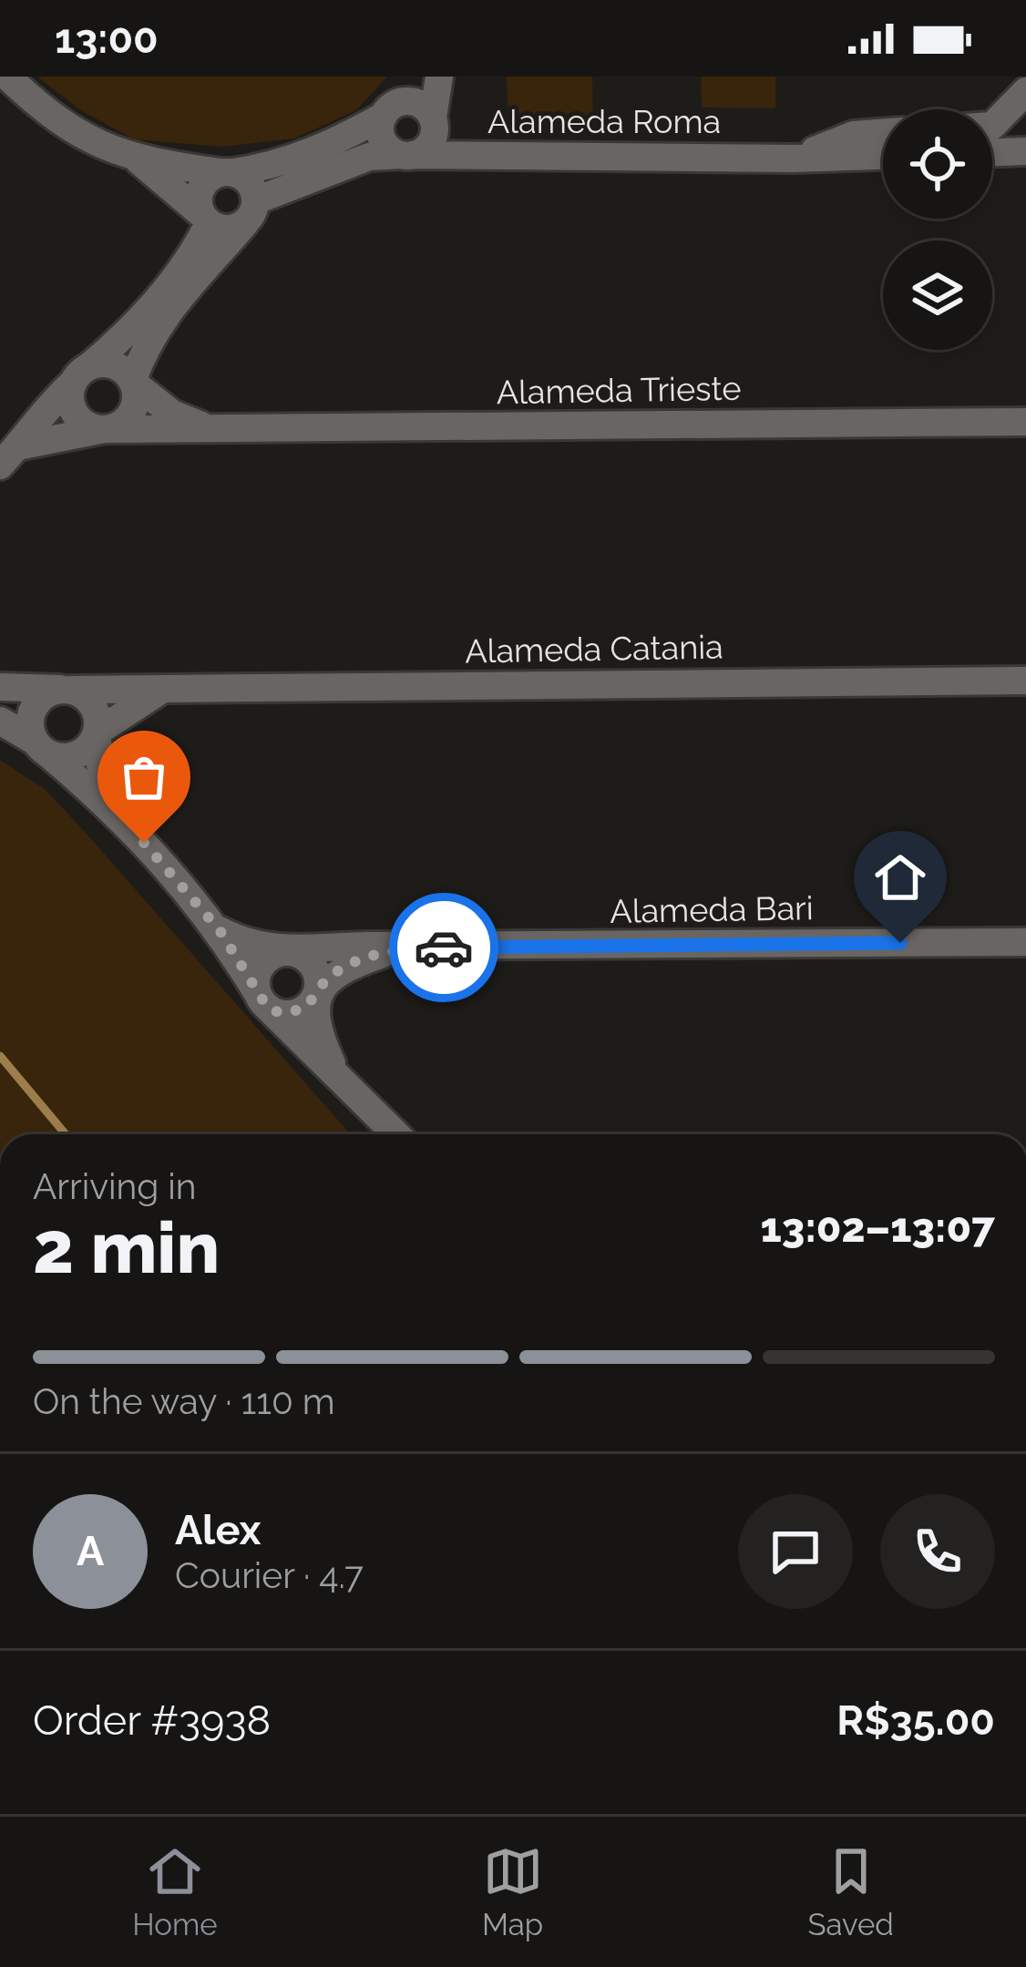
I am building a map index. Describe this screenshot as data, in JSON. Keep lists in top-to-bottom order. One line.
{"streets":{"street":["Alameda Roma","Alameda Trieste","Alameda Catania","Alameda Bari"]},"page":{"status":"13:00","heading":["2 min","Arriving in","13:02–13:07"],"panel":["Alex","Courier · 4.7","Order #3938","R$35.00"],"bar":"On the way · 110 m","round":"A","tabs":["Home","Map","Saved"]}}
